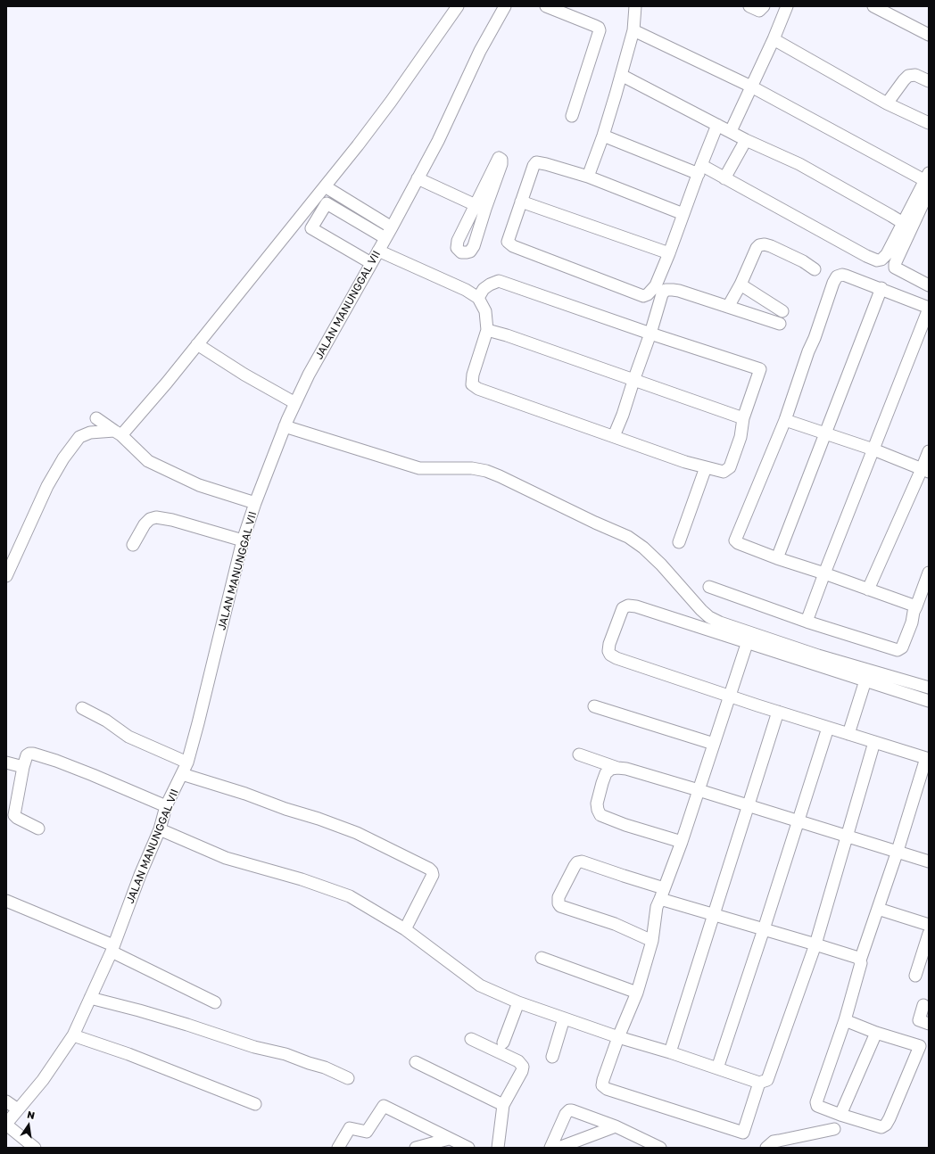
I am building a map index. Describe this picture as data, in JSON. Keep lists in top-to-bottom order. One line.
{"streets":{"street":["JALAN MANUNGGAL VII"]},"north":"top"}
